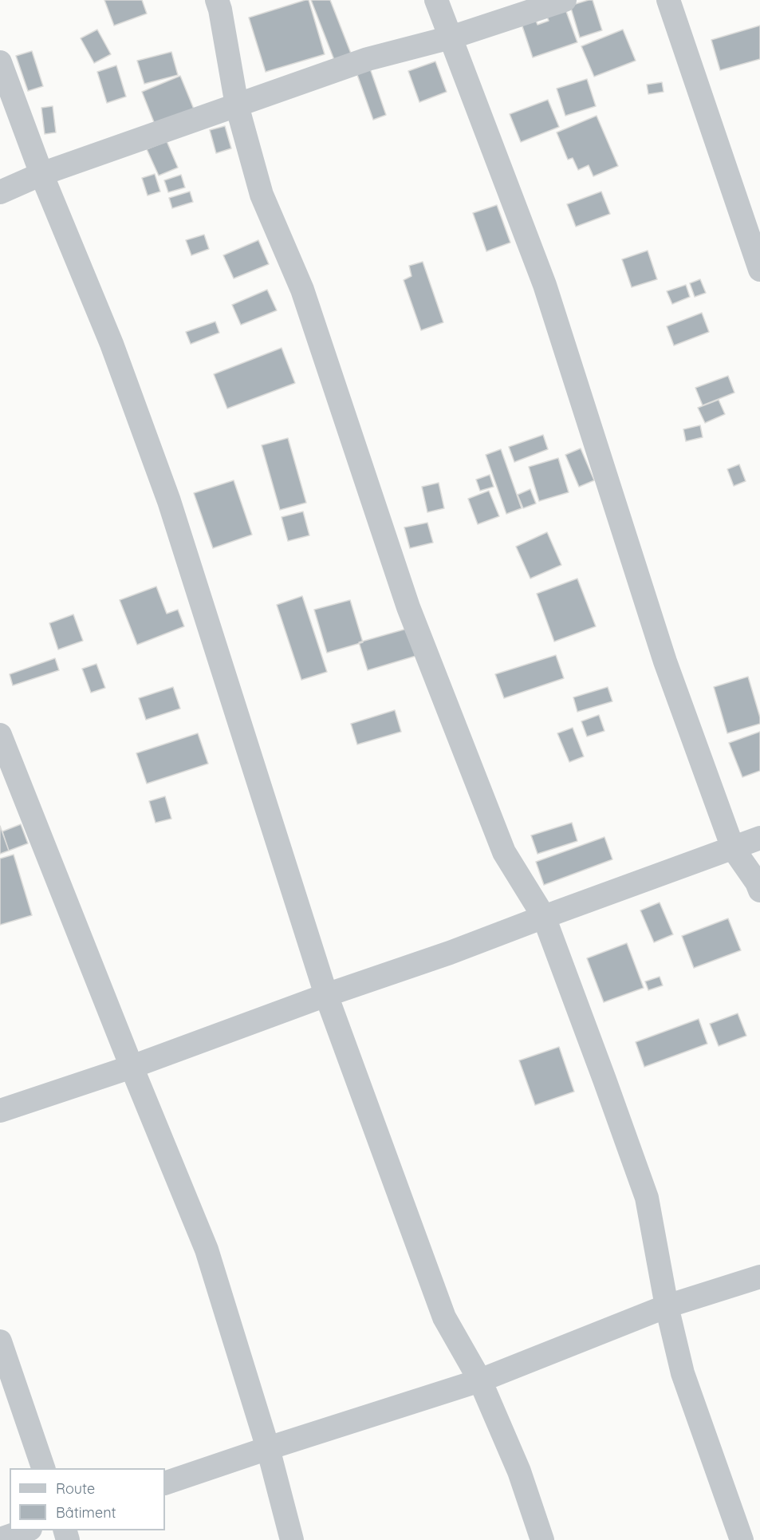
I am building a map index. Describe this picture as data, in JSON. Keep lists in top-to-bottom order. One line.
{"legend":["Route","Bâtiment"]}
